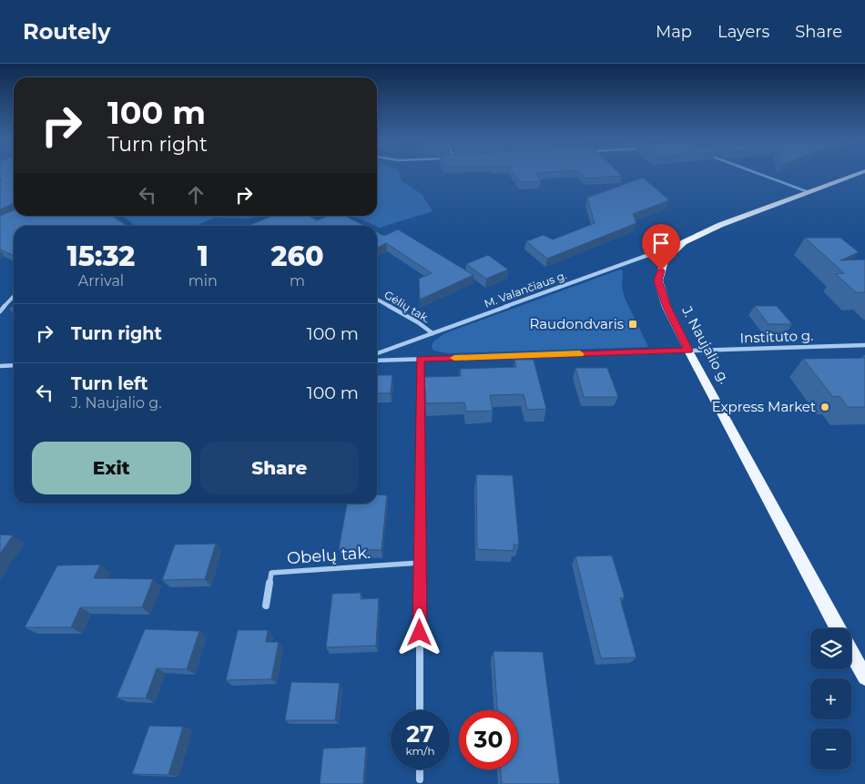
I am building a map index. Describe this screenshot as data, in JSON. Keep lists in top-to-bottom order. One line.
{"streets":{"main road":["J. Naujalio g."],"street":["M. Valančiaus g.","Gėlių tak.","Instituto g.","Obelų tak."]},"crossings":[["M. Valančiaus g.","Gėlių tak."],["M. Valančiaus g.","J. Naujalio g."],["Instituto g.","J. Naujalio g."]],"places":{"transit":["Raudondvaris"],"other":["Express Market"]},"page":{"header":"Routely","nav":["Map","Layers","Share"],"turn":["100 m","Turn right"],"eta":["15:32","Arrival","1","min","260","m"],"list":[{"name":"Turn right","value":"100 m"},{"name":"Turn left","note":"J. Naujalio g.","value":"100 m"}],"buttons":["Exit","Share"],"map_buttons":["+","−"],"speed":"27 km/h","limit":"30"}}
